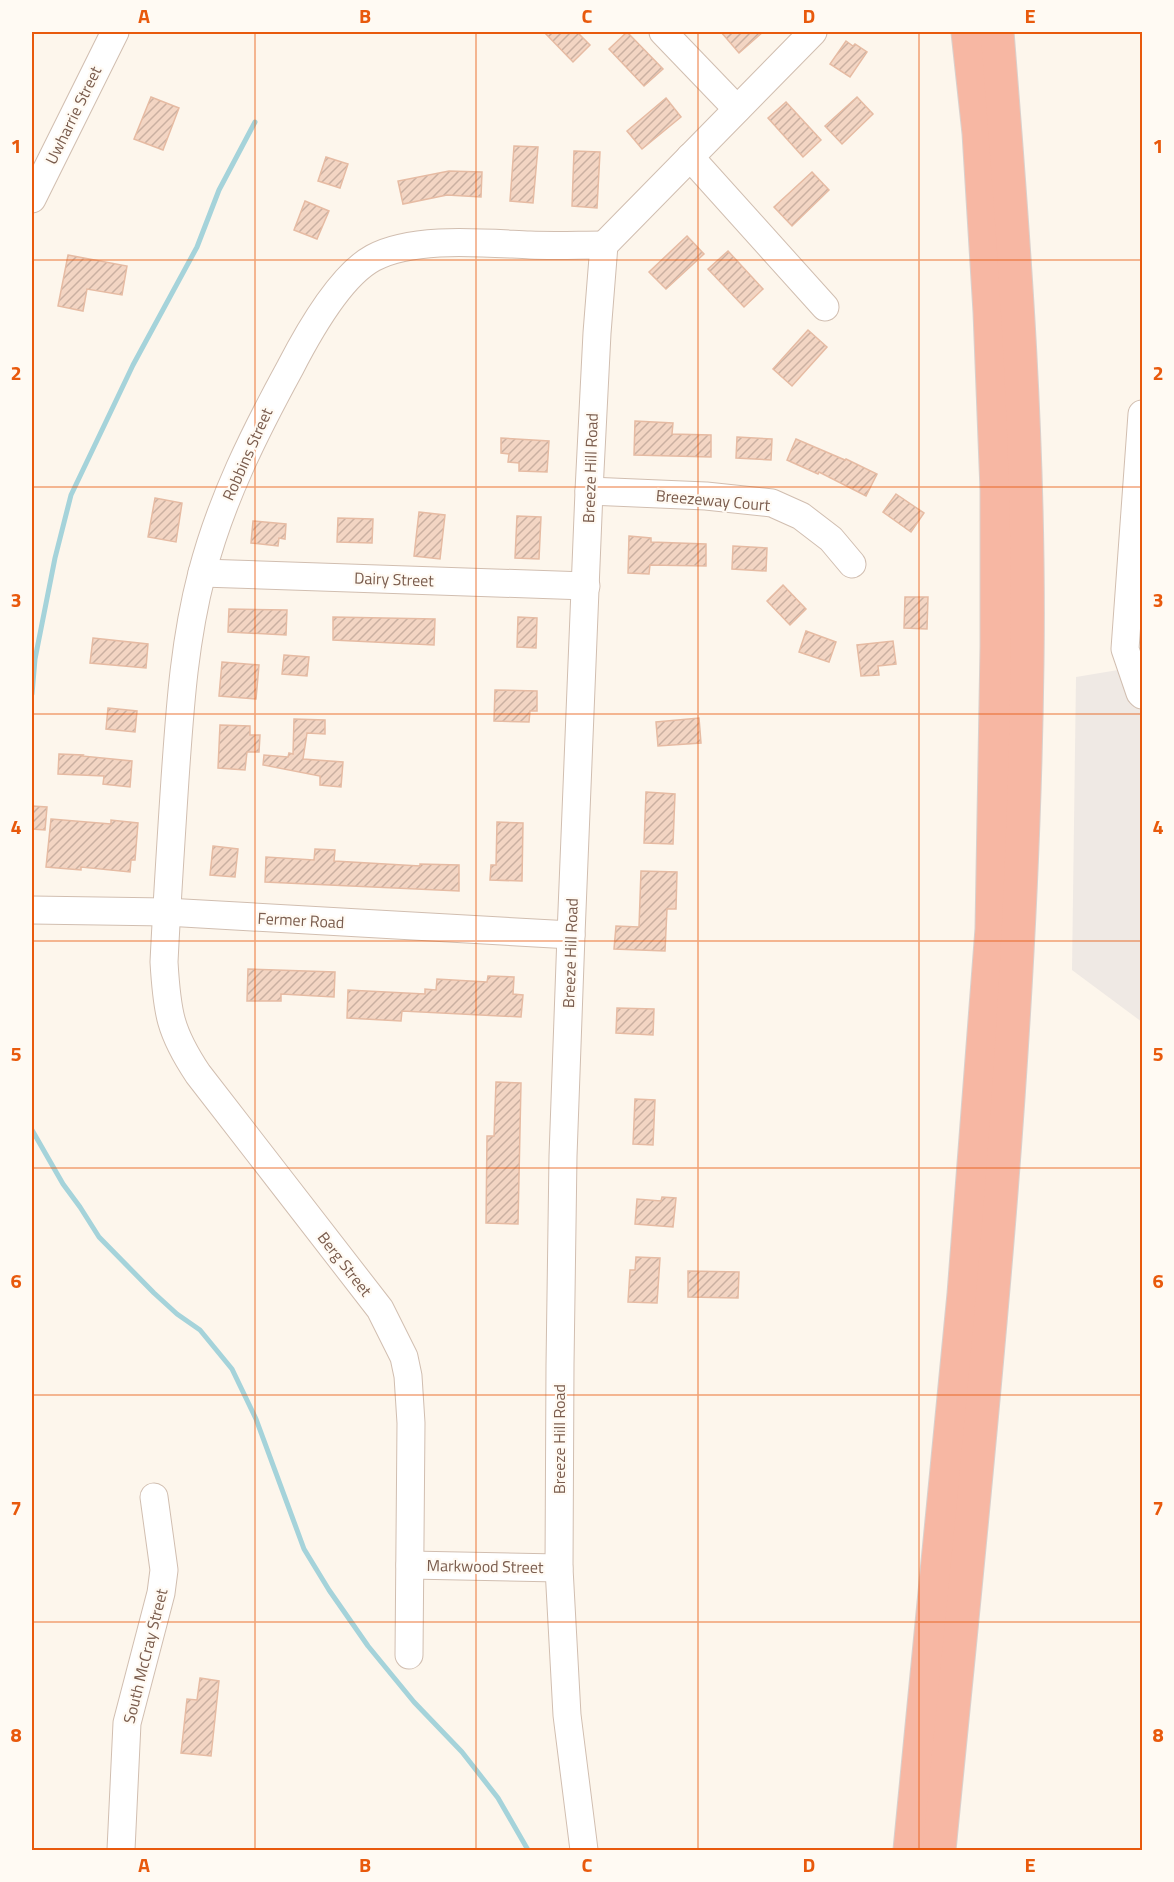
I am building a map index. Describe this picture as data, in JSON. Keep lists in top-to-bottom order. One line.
{"streets":{"street":["Uwharrie Street","Robbins Street","Breeze Hill Road","Breezeway Court","Dairy Street","Fermer Road","Berg Street","Markwood Street","South McCray Street"]},"crossings":[["Robbins Street","Breeze Hill Road"],["Robbins Street","Dairy Street"],["Robbins Street","Fermer Road"],["Robbins Street","Berg Street"],["Breeze Hill Road","Breezeway Court"],["Breeze Hill Road","Dairy Street"],["Breeze Hill Road","Fermer Road"],["Breeze Hill Road","Markwood Street"],["Fermer Road","Berg Street"],["Berg Street","Markwood Street"]],"grid":{"columns":["A","B","C","D","E"],"rows":["1","2","3","4","5","6","7","8"]}}
